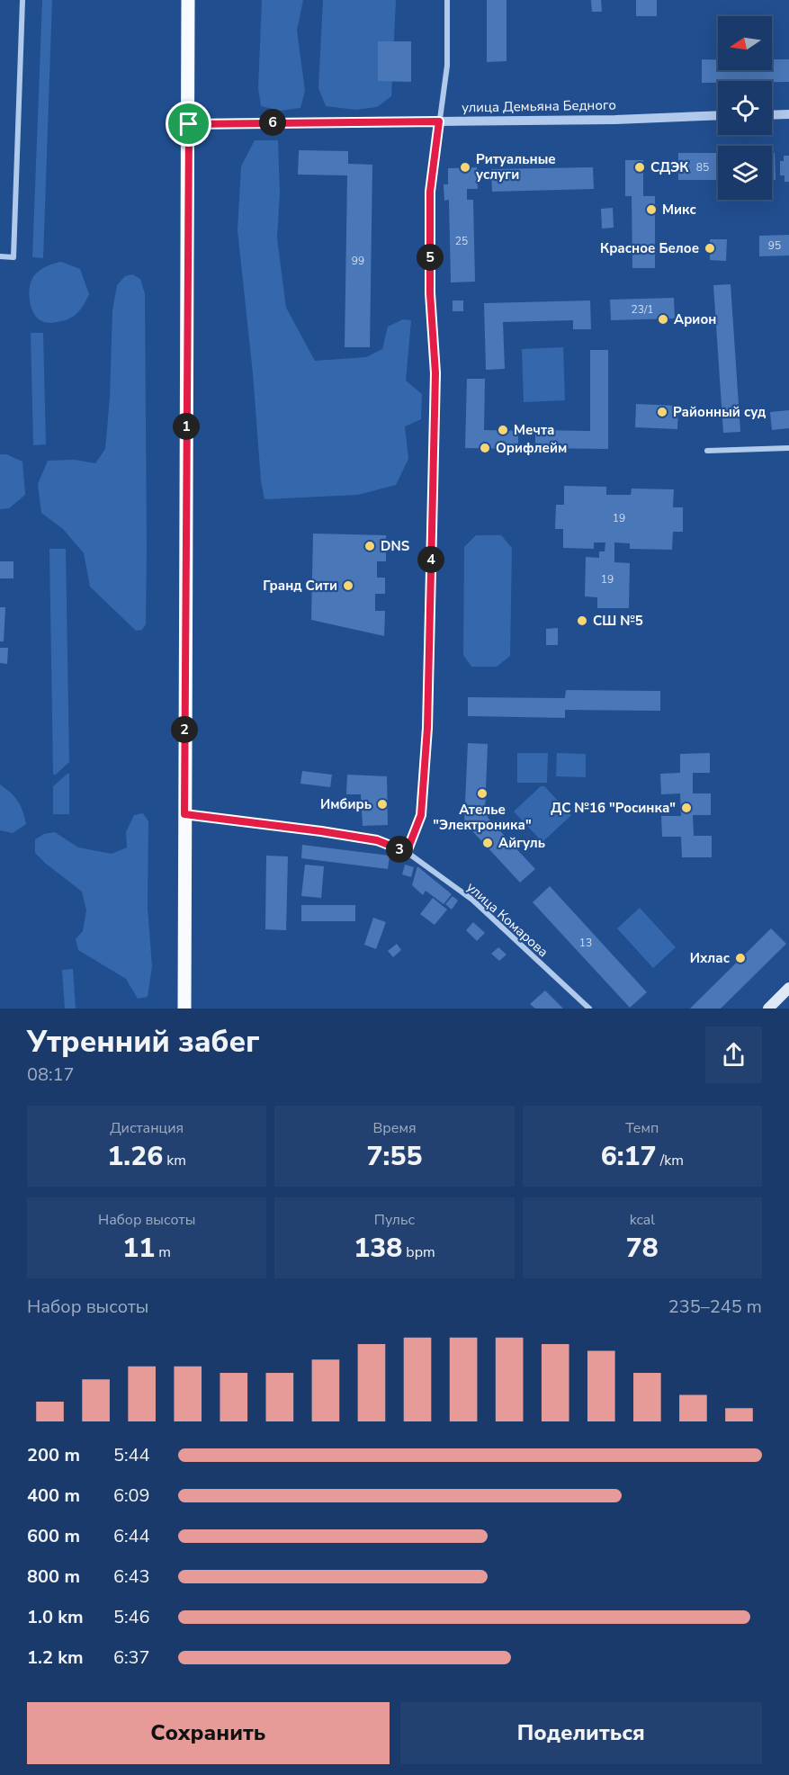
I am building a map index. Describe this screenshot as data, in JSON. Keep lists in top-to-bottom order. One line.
{"streets":{"street":["улица Демьяна Бедного","улица Комарова"]},"places":["Ритуальные услуги","СДЭК","Микс","Красное Белое","Арион","Районный суд","Мечта","Орифлейм","DNS","Гранд Сити","СШ №5","Ателье \"Электроника\"","Имбирь","ДС №16 \"Росинка\"","Айгуль","Ихлас"],"house_numbers":["85","25","95","99","23/1","19","19","13"],"north":"left","page":{"pins":["6","5","1","4","2","3"],"heading":["Утренний забег","08:17"],"stats":[["Дистанция","1.26 km"],["Время","7:55"],["Темп","6:17 /km"],["Набор высоты","11 m"],["Пульс","138 bpm"],["kcal","78"]],"chart":["Набор высоты","235–245 m"],"list":[{"name":"200 m","note":"5:44"},{"name":"400 m","note":"6:09"},{"name":"600 m","note":"6:44"},{"name":"800 m","note":"6:43"},{"name":"1.0 km","note":"5:46"},{"name":"1.2 km","note":"6:37"}],"buttons":["Сохранить","Поделиться"]}}
